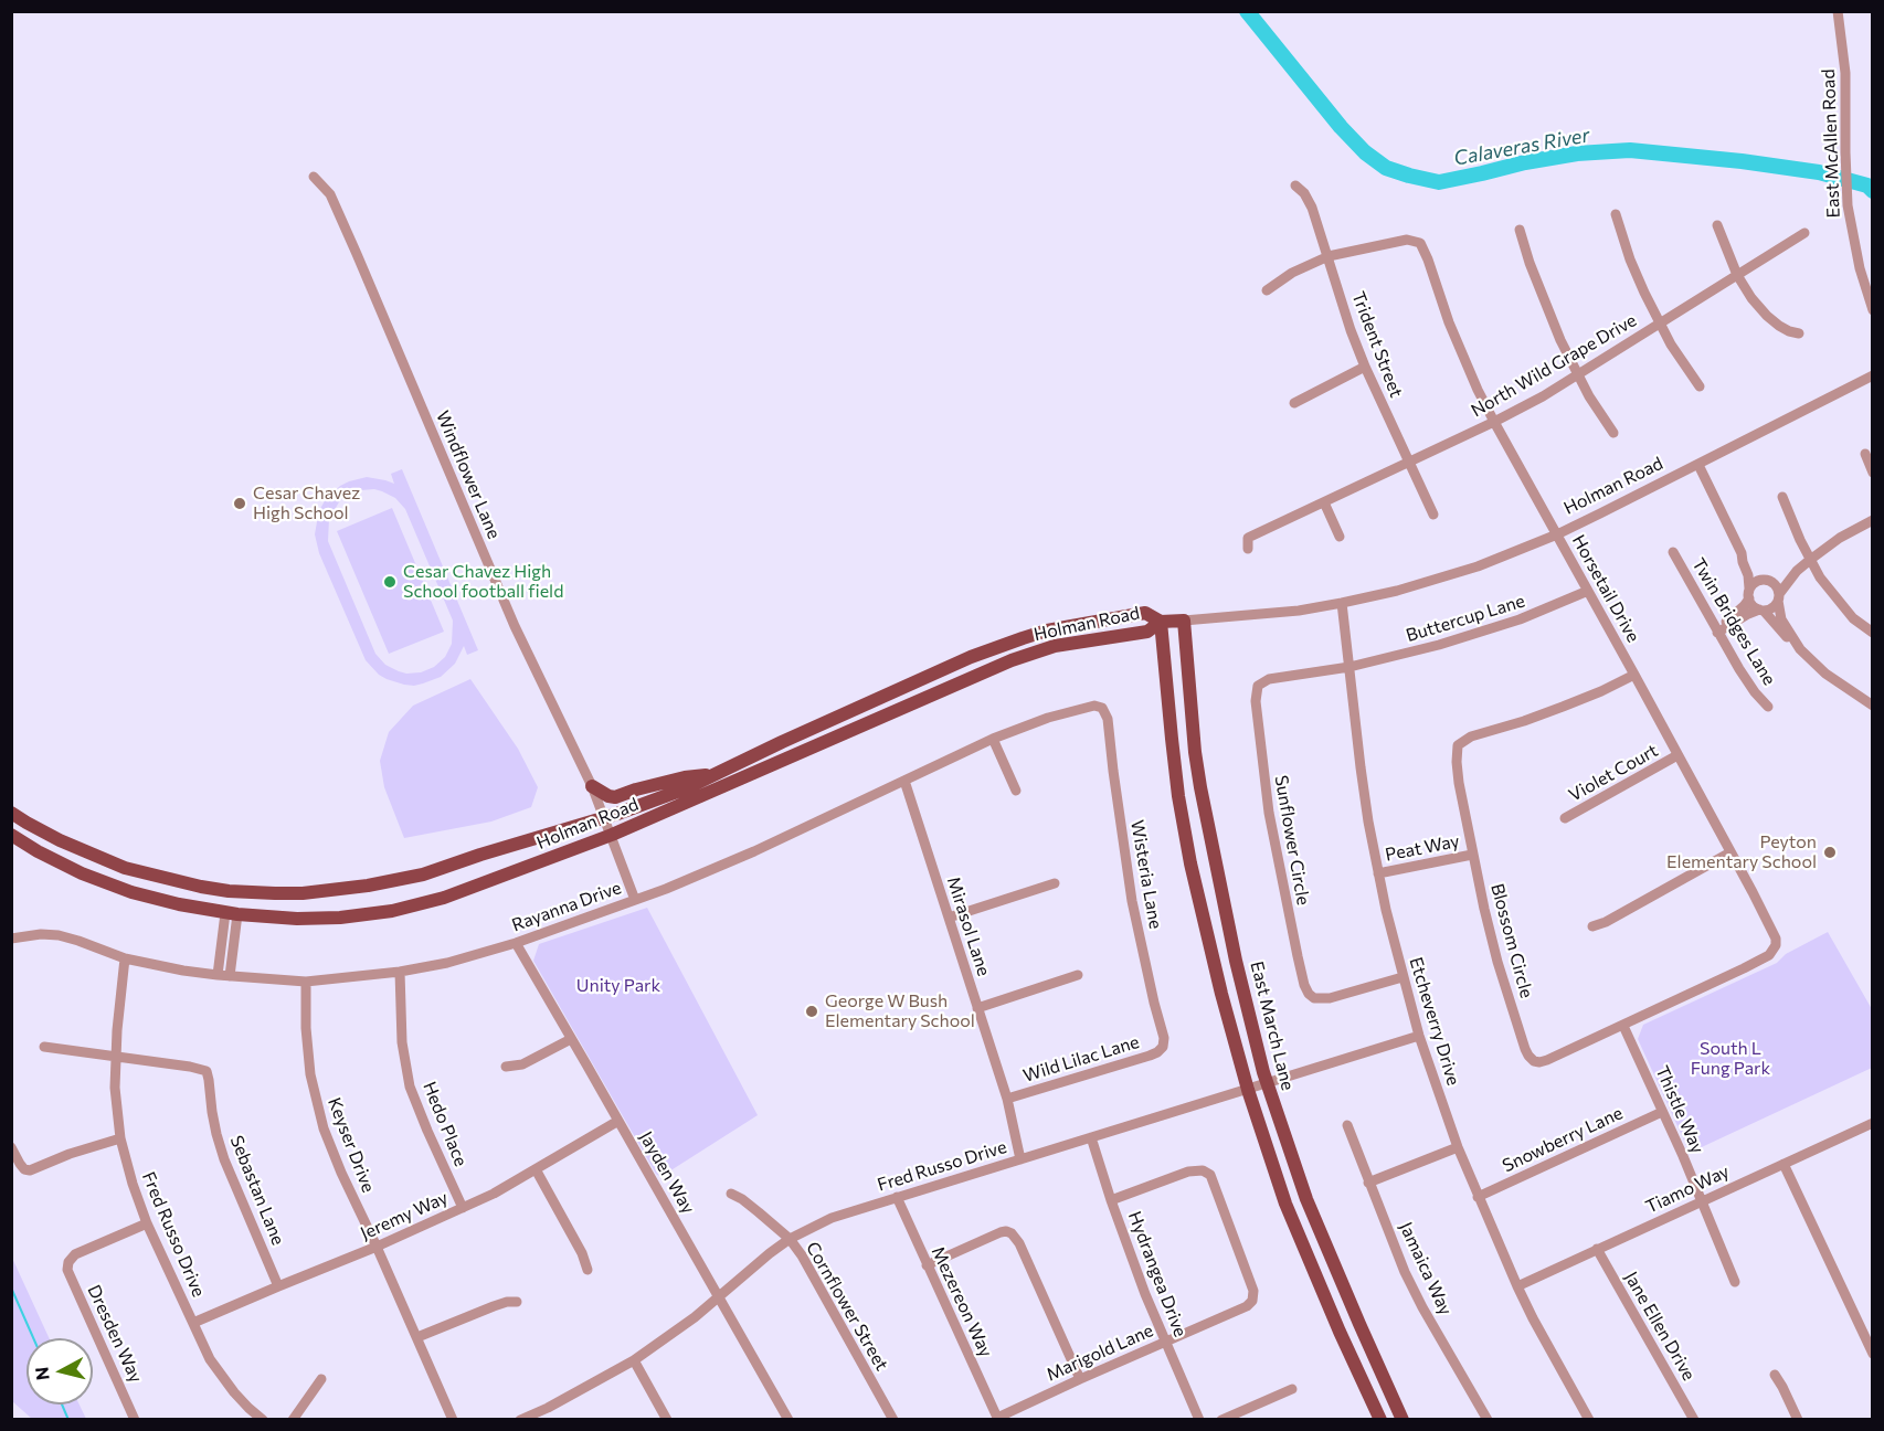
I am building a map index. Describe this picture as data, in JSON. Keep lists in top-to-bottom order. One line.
{"streets":{"main road":["Holman Road","East March Lane"],"street":["East McAllen Road","Trident Street","North Wild Grape Drive","Windflower Lane","Horsetail Drive","Buttercup Lane","Twin Bridges Lane","Violet Court","Sunflower Circle","Peat Way","Wisteria Lane","Rayanna Drive","Mirasol Lane","Blossom Circle","Etcheverry Drive","Wild Lilac Lane","Thistle Way","Hedo Place","Snowberry Lane","Keyser Drive","Fred Russo Drive","Jayden Way","Tiamo Way","Sebastan Lane","Jeremy Way","Jamaica Way","Hydrangea Drive","Mezereon Way","Cornflower Street","Jane Ellen Drive","Dresden Way","Marigold Lane"]},"crossings":[["Trident Street","North Wild Grape Drive"],["Trident Street","Horsetail Drive"],["North Wild Grape Drive","Horsetail Drive"],["Windflower Lane","Holman Road"],["Windflower Lane","Rayanna Drive"],["Holman Road","Horsetail Drive"],["Holman Road","Etcheverry Drive"],["Holman Road","East March Lane"],["Horsetail Drive","Buttercup Lane"],["Horsetail Drive","Violet Court"],["Horsetail Drive","Blossom Circle"],["Buttercup Lane","Sunflower Circle"],["Buttercup Lane","Etcheverry Drive"],["Sunflower Circle","Etcheverry Drive"],["Peat Way","Blossom Circle"],["Peat Way","Etcheverry Drive"],["Wisteria Lane","Rayanna Drive"],["Wisteria Lane","Wild Lilac Lane"],["Rayanna Drive","Mirasol Lane"],["Rayanna Drive","Hedo Place"],["Rayanna Drive","Keyser Drive"],["Rayanna Drive","Fred Russo Drive"],["Rayanna Drive","Jayden Way"],["Mirasol Lane","Wild Lilac Lane"],["Mirasol Lane","Fred Russo Drive"],["Blossom Circle","Thistle Way"],["Etcheverry Drive","Snowberry Lane"],["Etcheverry Drive","Fred Russo Drive"],["Etcheverry Drive","Tiamo Way"],["East March Lane","Fred Russo Drive"],["Thistle Way","Snowberry Lane"],["Thistle Way","Tiamo Way"],["Hedo Place","Jeremy Way"],["Keyser Drive","Jeremy Way"],["Fred Russo Drive","Jayden Way"],["Fred Russo Drive","Sebastan Lane"],["Fred Russo Drive","Jeremy Way"],["Fred Russo Drive","Hydrangea Drive"],["Fred Russo Drive","Mezereon Way"],["Fred Russo Drive","Cornflower Street"],["Fred Russo Drive","Dresden Way"],["Jayden Way","Jeremy Way"],["Tiamo Way","Jane Ellen Drive"],["Sebastan Lane","Jeremy Way"],["Hydrangea Drive","Marigold Lane"],["Mezereon Way","Marigold Lane"]],"water":["Calaveras River"],"parks":["Unity Park","South L Fung Park"],"places":["Cesar Chavez High School","Cesar Chavez High School football field","Peyton Elementary School","George W Bush Elementary School"],"north":"left"}
